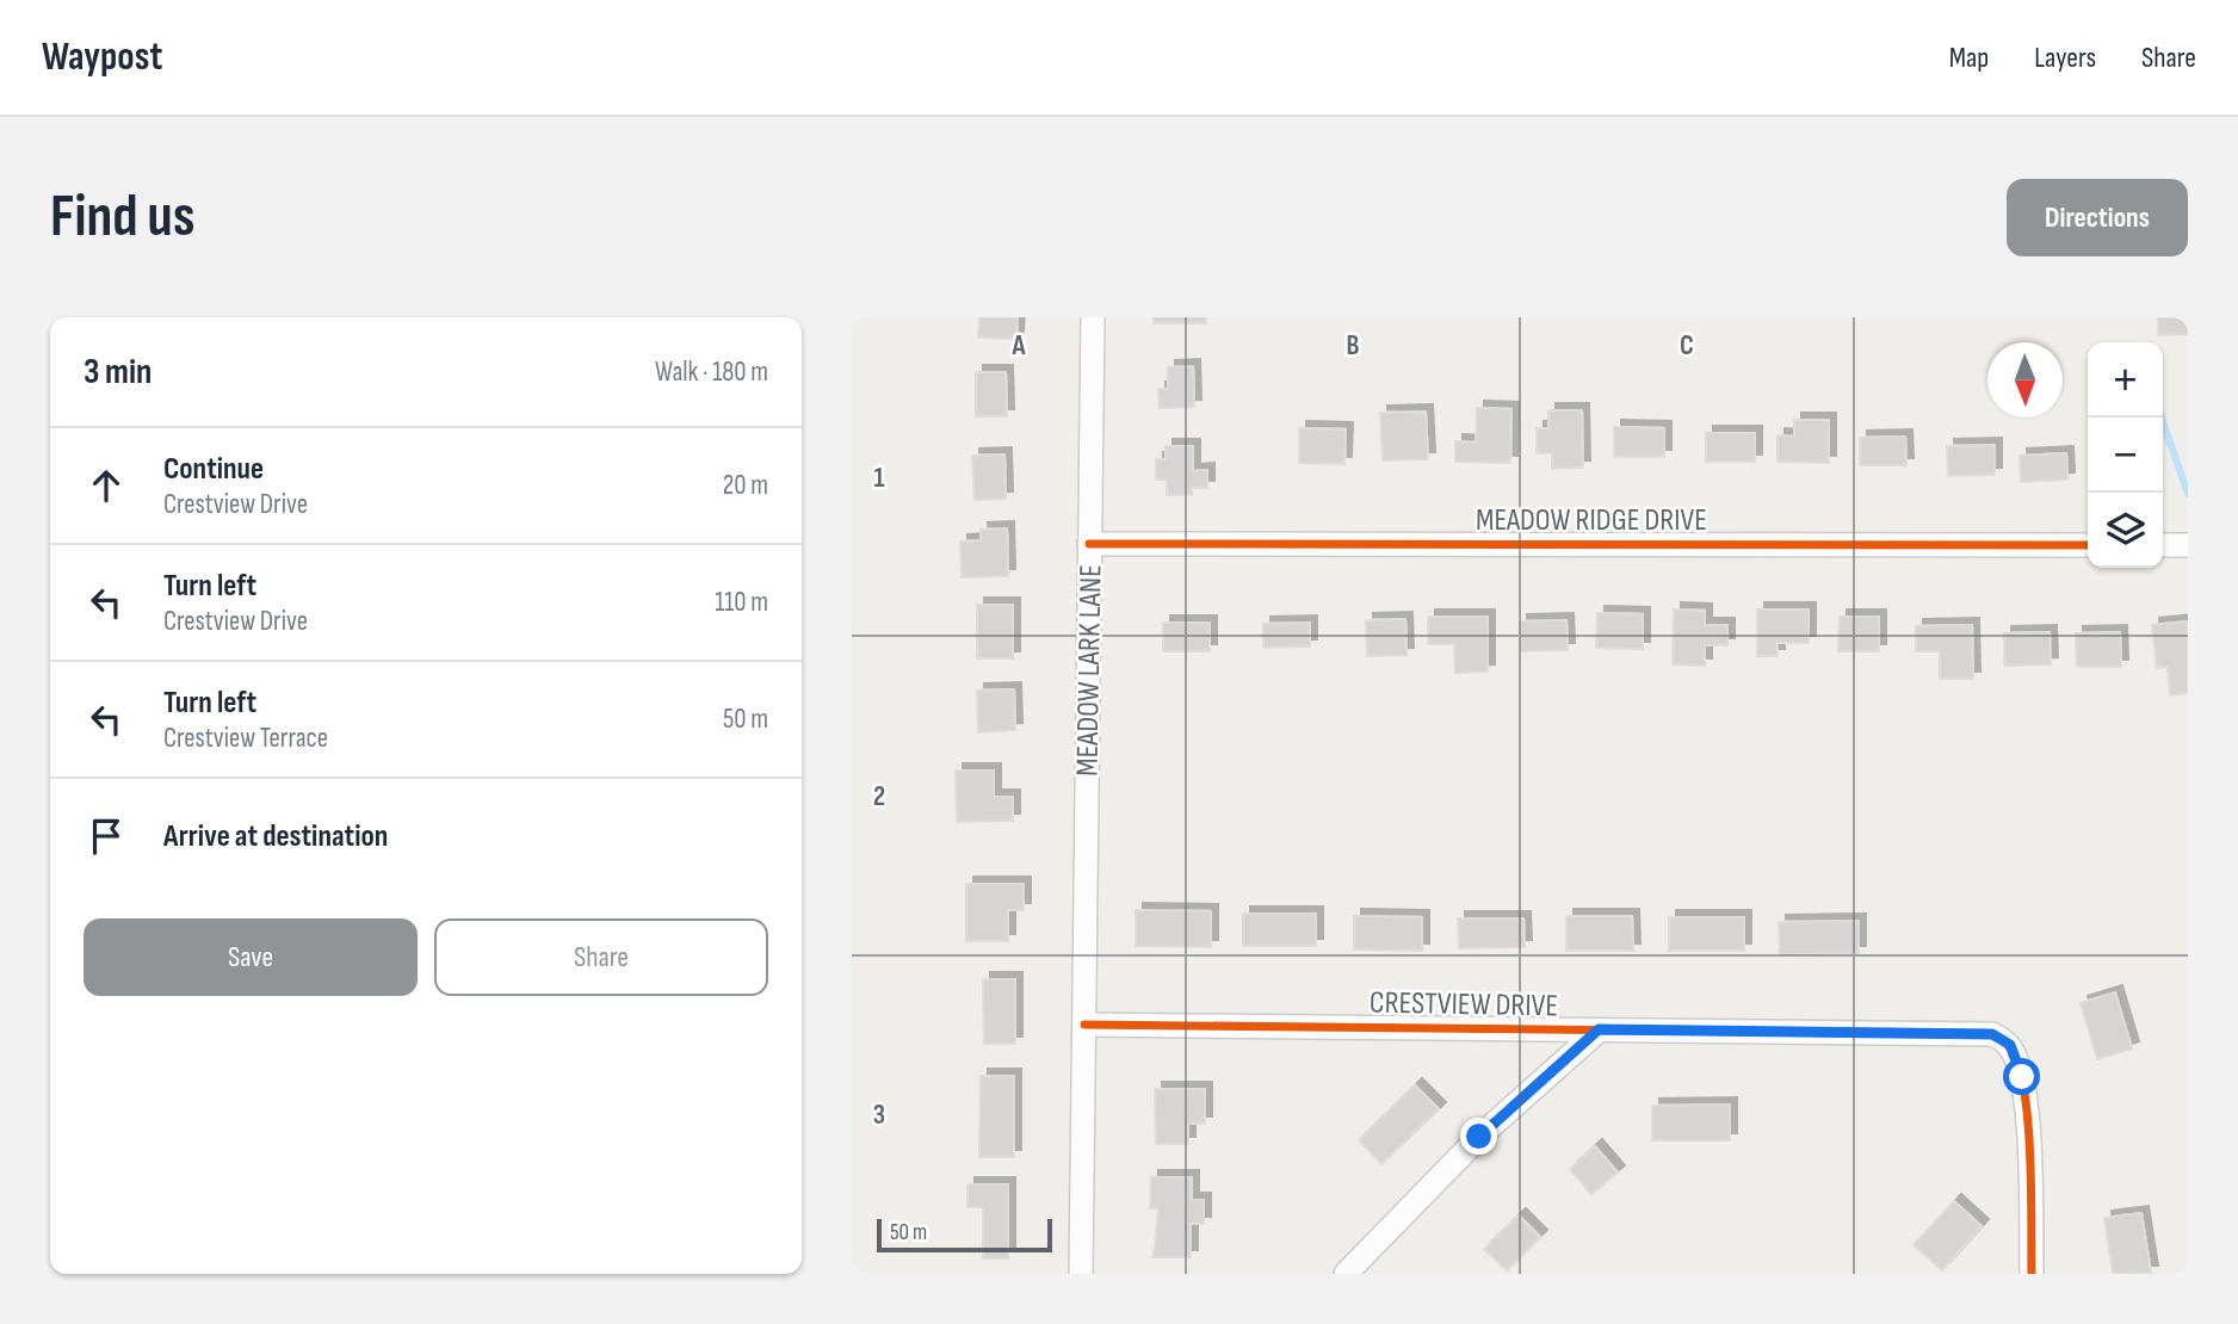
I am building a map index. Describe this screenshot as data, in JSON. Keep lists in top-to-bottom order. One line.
{"streets":{"street":["MEADOW RIDGE DRIVE","MEADOW LARK LANE","CRESTVIEW DRIVE"]},"crossings":[["MEADOW RIDGE DRIVE","MEADOW LARK LANE"],["MEADOW LARK LANE","CRESTVIEW DRIVE"]],"scale_bar":"50 m","north":"bottom","page":{"header":"Waypost","nav":["Map","Layers","Share"],"buttons":["Directions",["Save","Share"]],"title":"Find us","heading":["3 min","Walk · 180 m"],"map_buttons":["+","−"],"list":[["Continue","Crestview Drive","20 m"],["Turn left","Crestview Drive","110 m"],["Turn left","Crestview Terrace","50 m"],"Arrive at destination"],"scale":"50 m"},"grid":{"columns":["A","B","C"],"rows":["1","2","3"]}}
